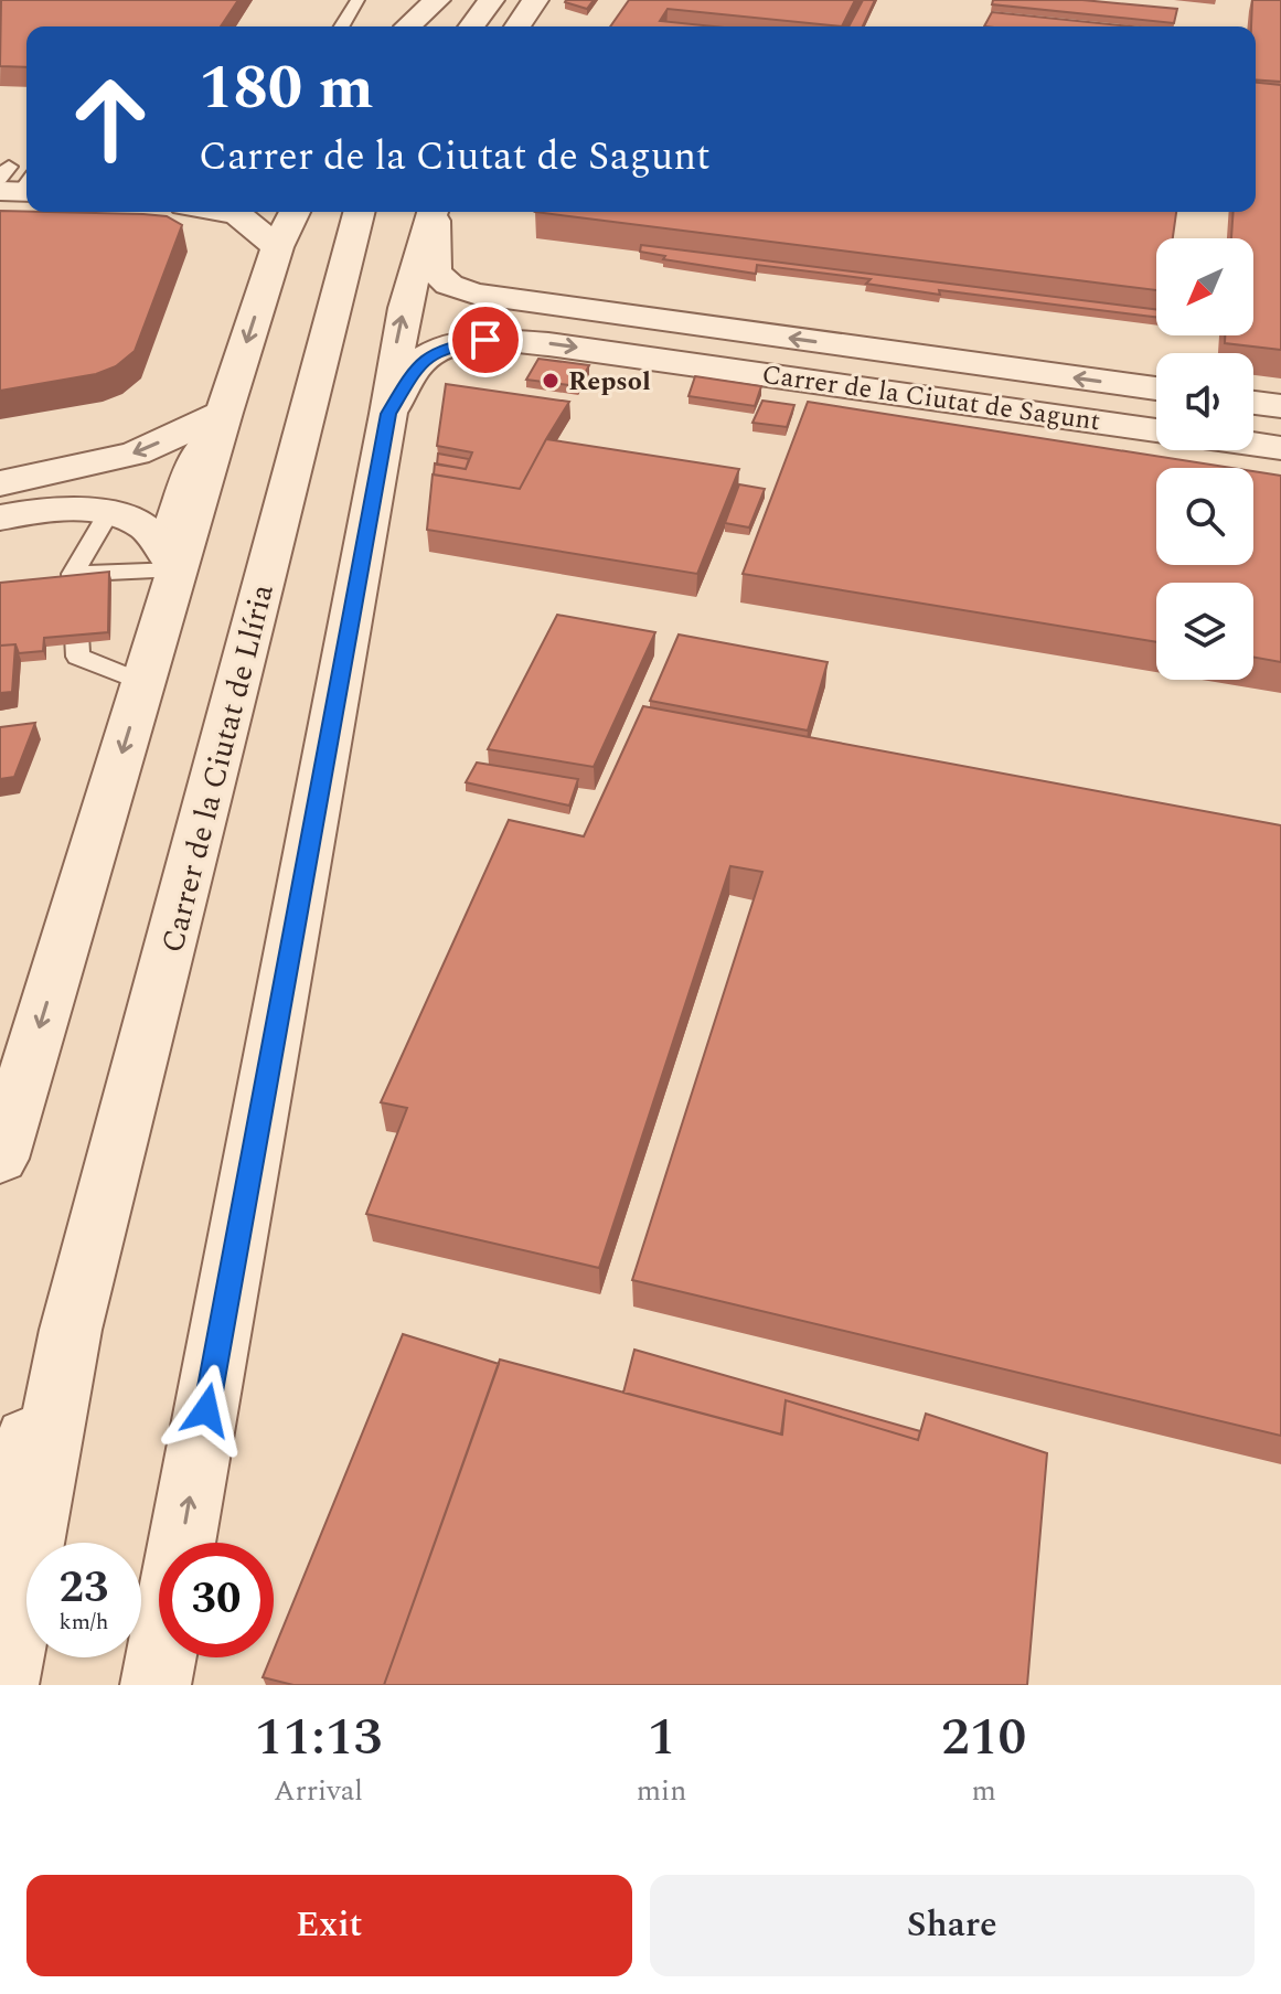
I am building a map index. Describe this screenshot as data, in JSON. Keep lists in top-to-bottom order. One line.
{"streets":{"street":["Carrer de la Ciutat de Sagunt","Carrer de la Ciutat de Llíria"]},"places":["Repsol"],"north":"bottom left","page":{"turn":["180 m","Carrer de la Ciutat de Sagunt"],"speed":"23 km/h","limit":"30","eta":["11:13","Arrival","1","min","210","m"],"buttons":["Exit","Share"]}}
